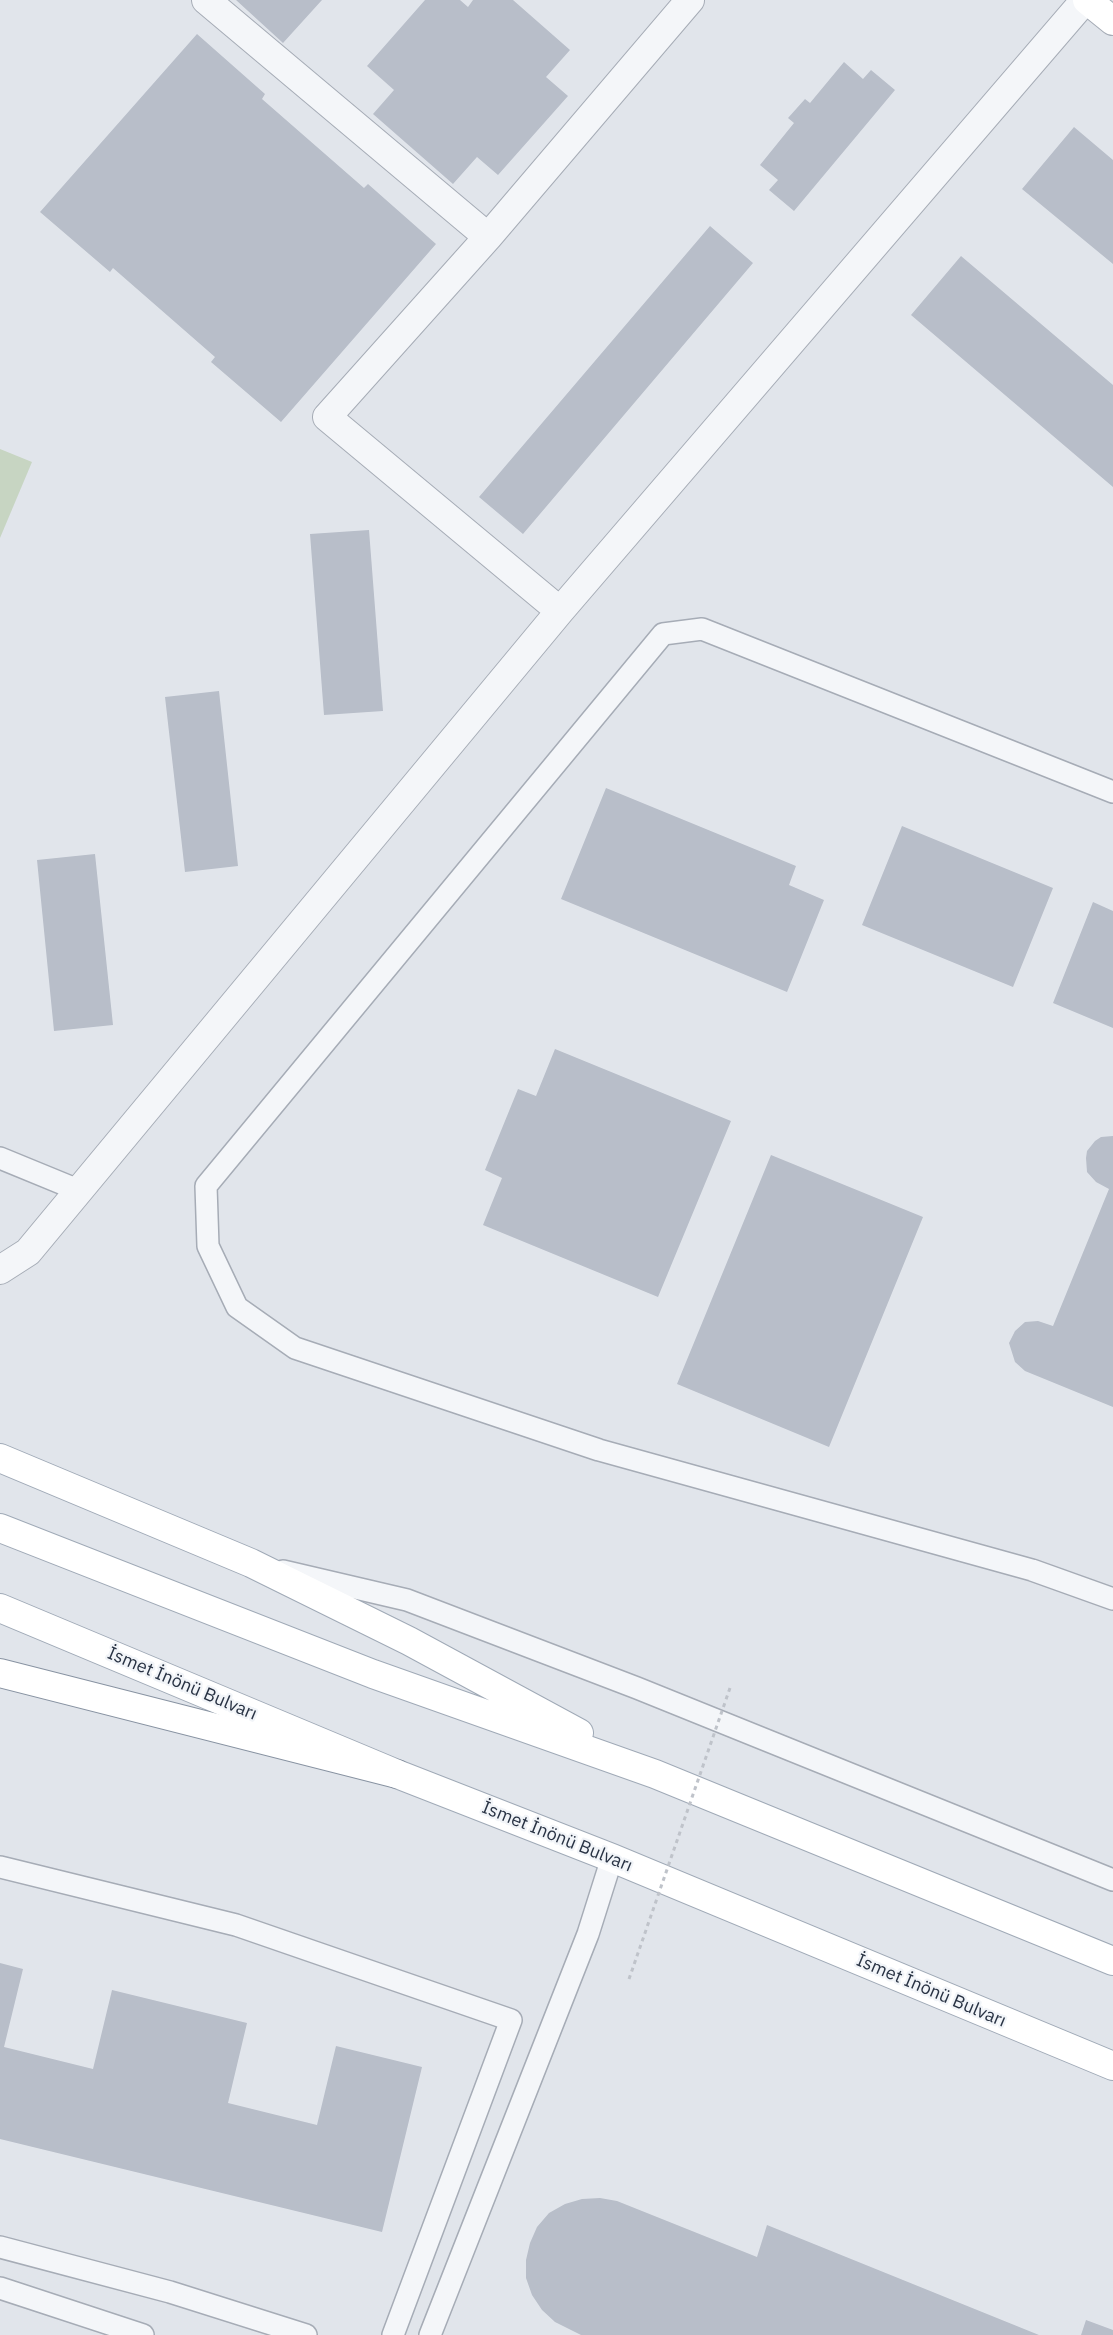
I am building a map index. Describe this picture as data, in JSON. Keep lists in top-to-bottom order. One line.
{"streets":{"main road":["İsmet İnönü Bulvarı"]}}
